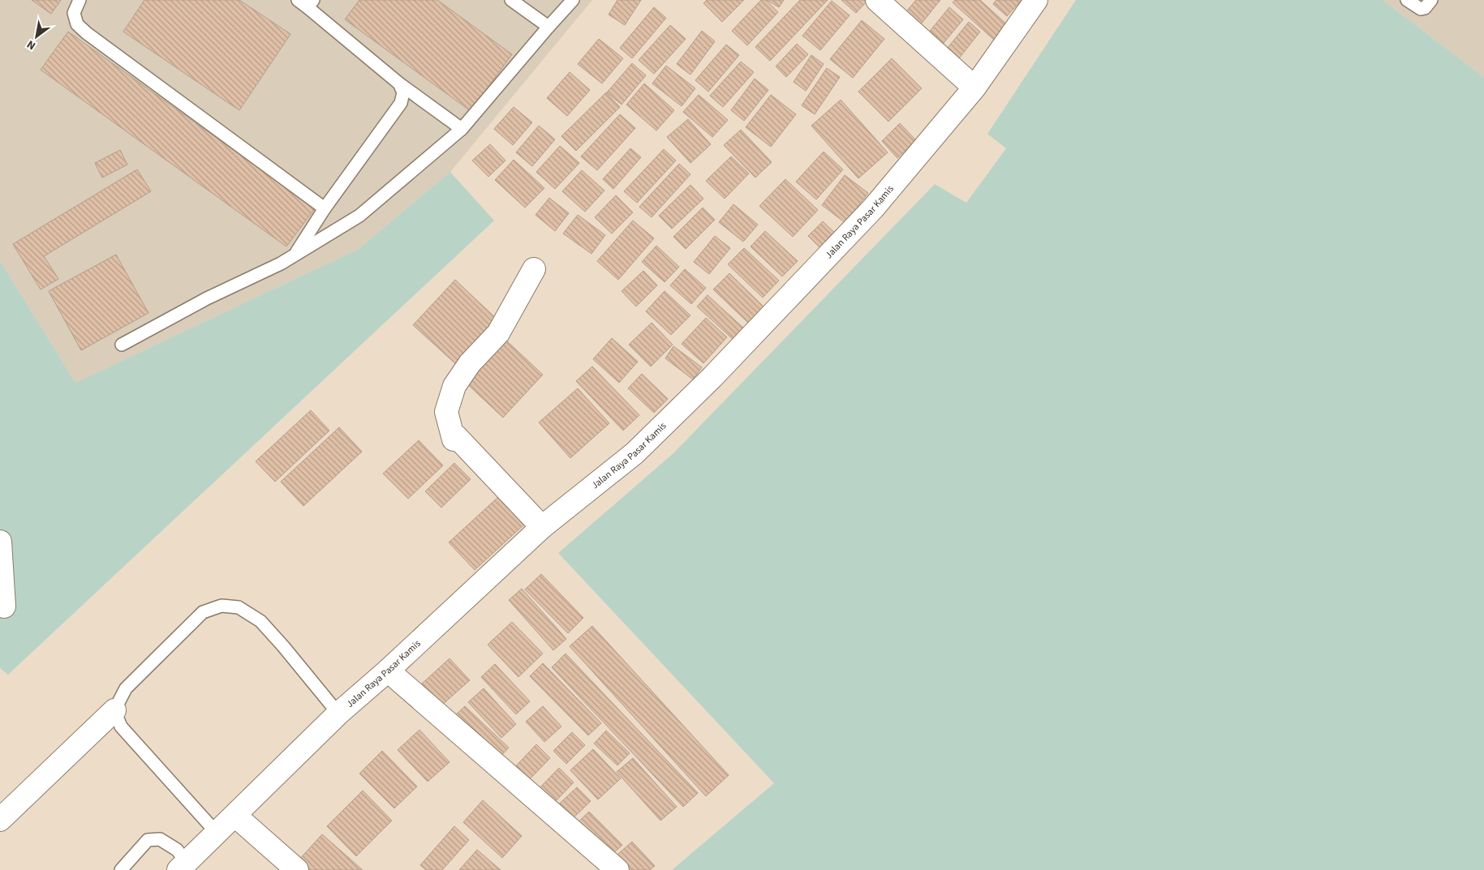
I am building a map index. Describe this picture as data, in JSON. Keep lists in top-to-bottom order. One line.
{"streets":{"main road":["Jalan Raya Pasar Kamis"]},"north":"bottom left"}
